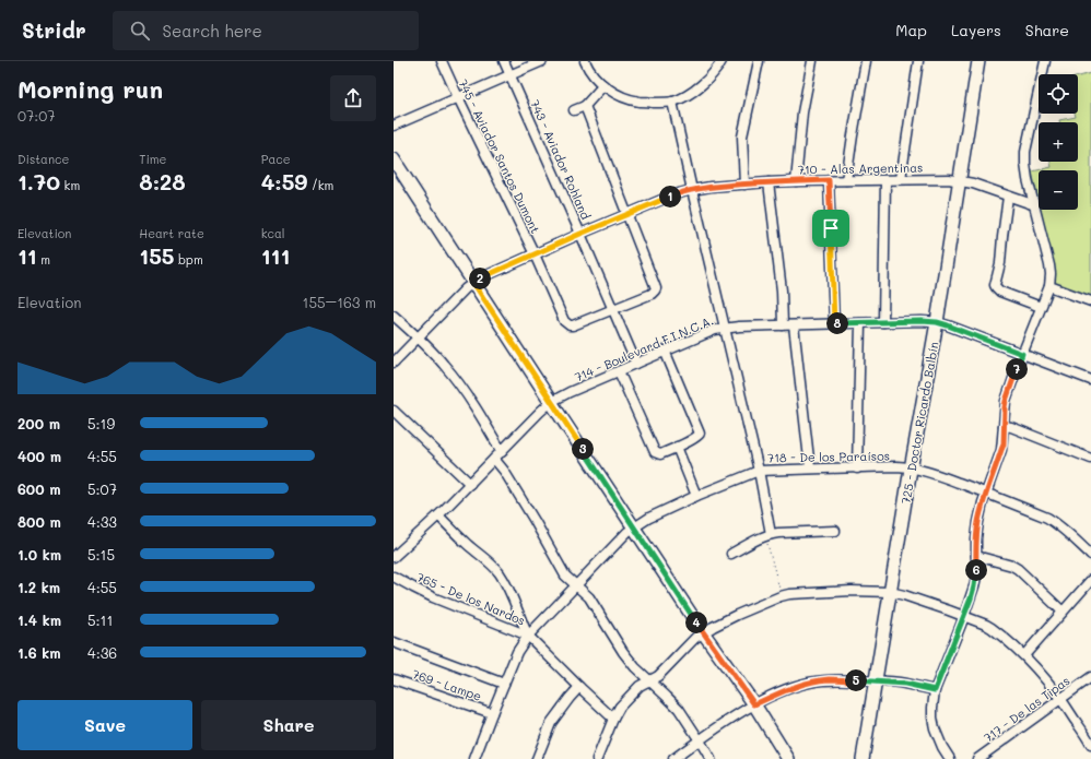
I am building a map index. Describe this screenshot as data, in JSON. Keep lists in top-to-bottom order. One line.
{"streets":{"street":["745 - Aviador Santos Dumont","743 - Aviador Rohland","710 - Alas Argentinas","714 - Boulevard F.I.N.C.A.","725 - Doctor Ricardo Balbín","718 - De los Paraísos","765 - De los Nardos","769 - Lampe","717 - De las Tipas"]},"crossings":[["745 - Aviador Santos Dumont","743 - Aviador Rohland"],["745 - Aviador Santos Dumont","710 - Alas Argentinas"],["743 - Aviador Rohland","710 - Alas Argentinas"],["743 - Aviador Rohland","714 - Boulevard F.I.N.C.A."],["710 - Alas Argentinas","725 - Doctor Ricardo Balbín"],["714 - Boulevard F.I.N.C.A.","725 - Doctor Ricardo Balbín"],["725 - Doctor Ricardo Balbín","718 - De los Paraísos"],["718 - De los Paraísos","765 - De los Nardos"],["718 - De los Paraísos","769 - Lampe"]],"page":{"header":"Stridr","search":"Search here","nav":["Map","Layers","Share"],"heading":["Morning run","07:07"],"map_buttons":["+","−"],"stats":[["Distance","1.70 km"],["Time","8:28"],["Pace","4:59 /km"],["Elevation","11 m"],["Heart rate","155 bpm"],["kcal","111"]],"pins":["1","2","8","7","3","6","4","5"],"chart":["Elevation","155–163 m"],"list":[{"name":"200 m","note":"5:19"},{"name":"400 m","note":"4:55"},{"name":"600 m","note":"5:07"},{"name":"800 m","note":"4:33"},{"name":"1.0 km","note":"5:15"},{"name":"1.2 km","note":"4:55"},{"name":"1.4 km","note":"5:11"},{"name":"1.6 km","note":"4:36"}],"buttons":["Save","Share"]}}
